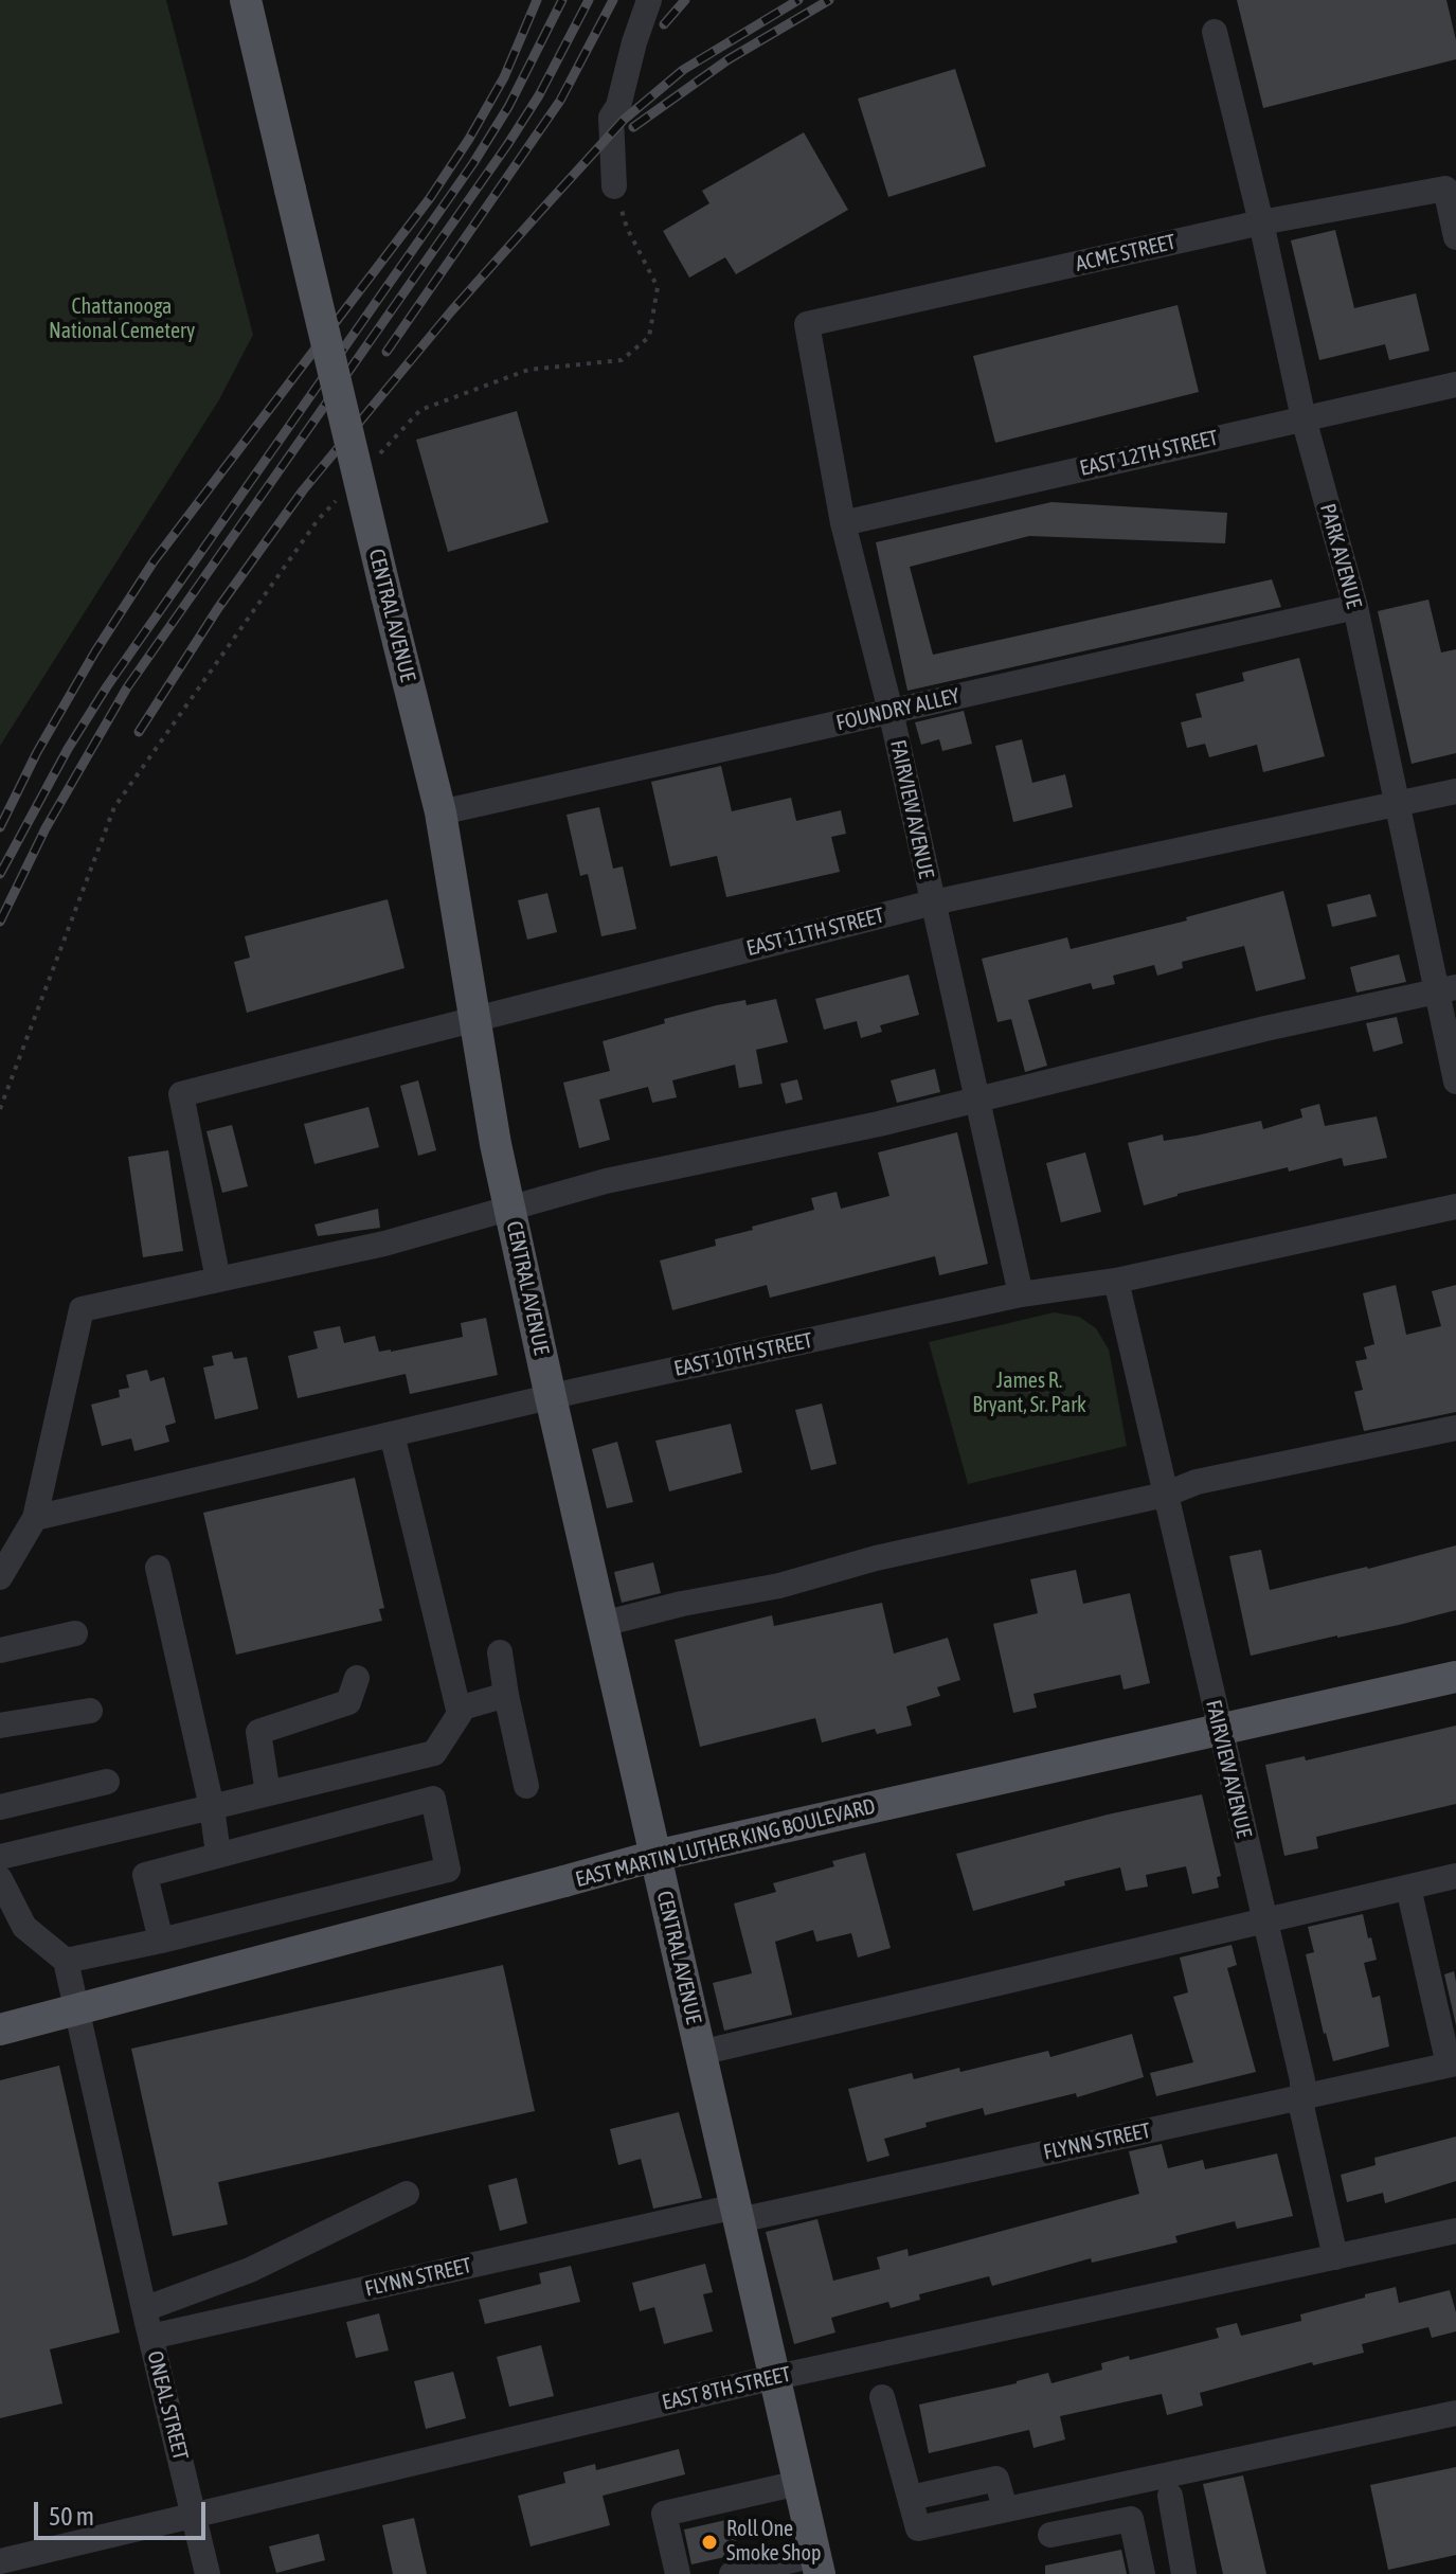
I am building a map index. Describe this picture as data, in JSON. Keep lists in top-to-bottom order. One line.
{"streets":{"main road":["CENTRAL AVENUE","EAST MARTIN LUTHER KING BOULEVARD"],"street":["ACME STREET","EAST 12TH STREET","PARK AVENUE","FOUNDRY ALLEY","FAIRVIEW AVENUE","EAST 11TH STREET","EAST 10TH STREET","FLYNN STREET","EAST 8TH STREET","ONEAL STREET"]},"crossings":[["ACME STREET","PARK AVENUE"],["ACME STREET","FAIRVIEW AVENUE"],["EAST 12TH STREET","PARK AVENUE"],["EAST 12TH STREET","FAIRVIEW AVENUE"],["PARK AVENUE","FOUNDRY ALLEY"],["PARK AVENUE","EAST 11TH STREET"],["CENTRAL AVENUE","FOUNDRY ALLEY"],["CENTRAL AVENUE","EAST 11TH STREET"],["CENTRAL AVENUE","EAST 10TH STREET"],["CENTRAL AVENUE","EAST MARTIN LUTHER KING BOULEVARD"],["CENTRAL AVENUE","FLYNN STREET"],["CENTRAL AVENUE","EAST 8TH STREET"],["FOUNDRY ALLEY","FAIRVIEW AVENUE"],["FAIRVIEW AVENUE","EAST 11TH STREET"],["FAIRVIEW AVENUE","EAST 10TH STREET"],["FAIRVIEW AVENUE","EAST MARTIN LUTHER KING BOULEVARD"],["FAIRVIEW AVENUE","FLYNN STREET"],["FAIRVIEW AVENUE","EAST 8TH STREET"],["FLYNN STREET","ONEAL STREET"],["EAST 8TH STREET","ONEAL STREET"]],"parks":["Chattanooga National Cemetery","James R. Bryant, Sr. Park"],"places":["Roll One Smoke Shop"],"scale_bar":"50 m"}
